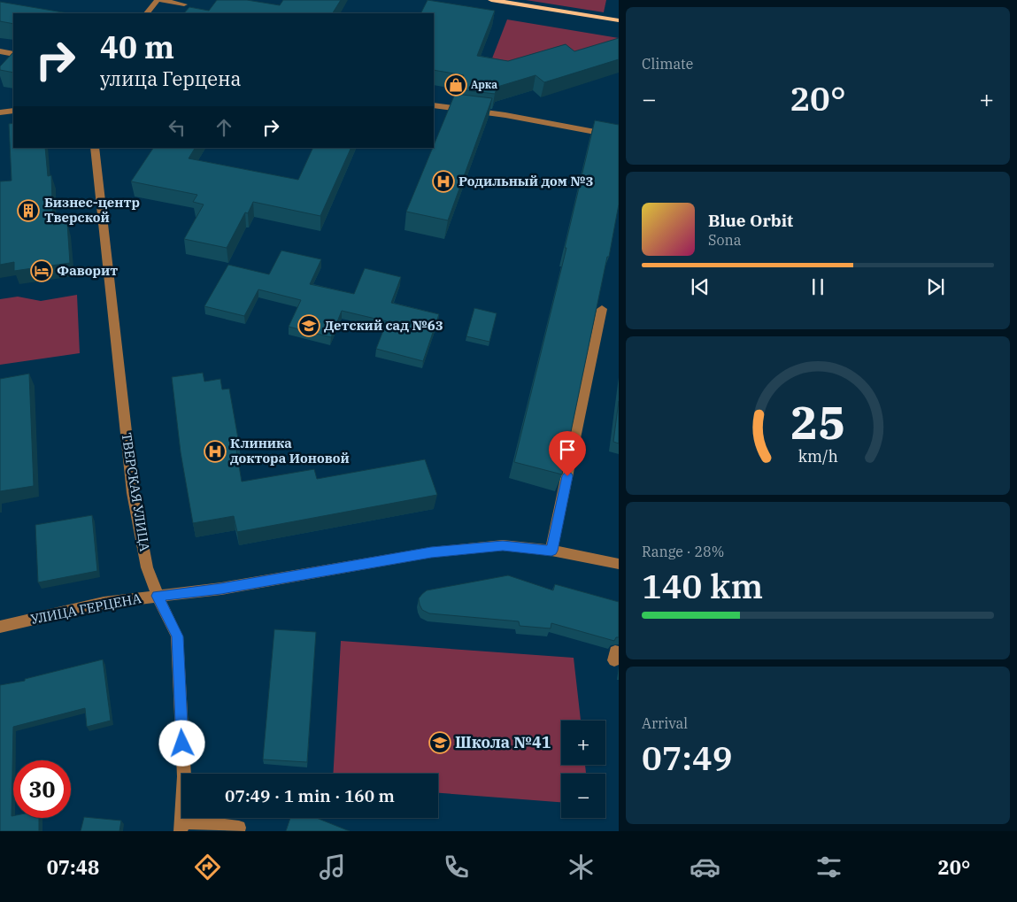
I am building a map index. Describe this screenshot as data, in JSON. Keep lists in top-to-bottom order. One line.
{"streets":{"street":["ТВЕРСКАЯ УЛИЦА","УЛИЦА ГЕРЦЕНА"]},"crossings":[["ТВЕРСКАЯ УЛИЦА","УЛИЦА ГЕРЦЕНА"]],"places":{"shop":["Арка"],"hospital":["Родильный дом №3","Клиника доктора Ионовой"],"building":["Бизнес-центр Тверской"],"hotel":["Фаворит"],"school or university":["Детский сад №63","Школа №41"]},"page":{"tile":["Climate",["Range · 28%","140 km"],["Arrival","07:49"]],"turn":["40 m","улица Герцена"],"heat":["−","20°","+"],"song":["Blue Orbit","Sona"],"map_buttons":["+","−"],"limit":"30","trip":"07:49 · 1 min · 160 m","tabs":["07:48","20°"],"gauge":["25","km/h"]}}
